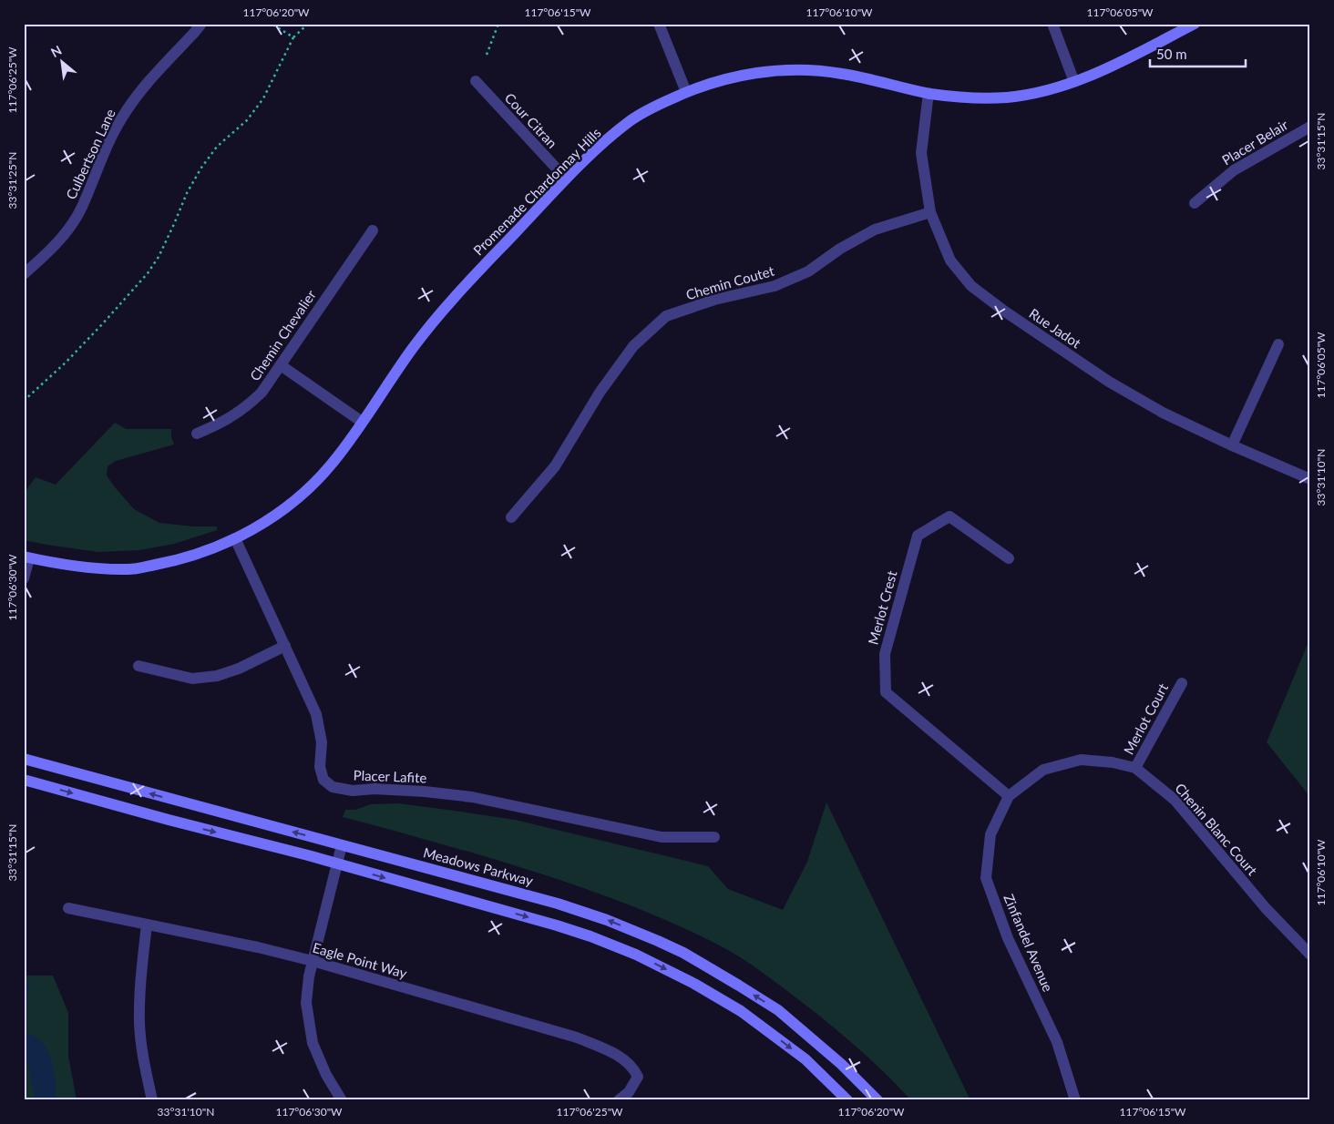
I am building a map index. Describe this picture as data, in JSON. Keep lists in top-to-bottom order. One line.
{"streets":{"main road":["Promenade Chardonnay Hills","Meadows Parkway"],"street":["Cour Citran","Placer Belair","Culbertson Lane","Chemin Coutet","Rue Jadot","Chemin Chevalier","Merlot Crest","Merlot Court","Placer Lafite","Chenin Blanc Court","Zinfandel Avenue","Eagle Point Way"]},"crossings":[["Cour Citran","Promenade Chardonnay Hills"],["Promenade Chardonnay Hills","Rue Jadot"],["Promenade Chardonnay Hills","Placer Lafite"],["Chemin Coutet","Rue Jadot"],["Merlot Crest","Chenin Blanc Court"],["Merlot Crest","Zinfandel Avenue"],["Merlot Court","Chenin Blanc Court"],["Chenin Blanc Court","Zinfandel Avenue"]],"scale_bar":"50 m","north":"top left","coordinates":["117°06'20\"W","117°06'15\"W","117°06'10\"W","117°06'05\"W","117°06'25\"W","33°31'15\"N","33°31'25\"N","33°31'10\"N","117°06'30\"W"]}
